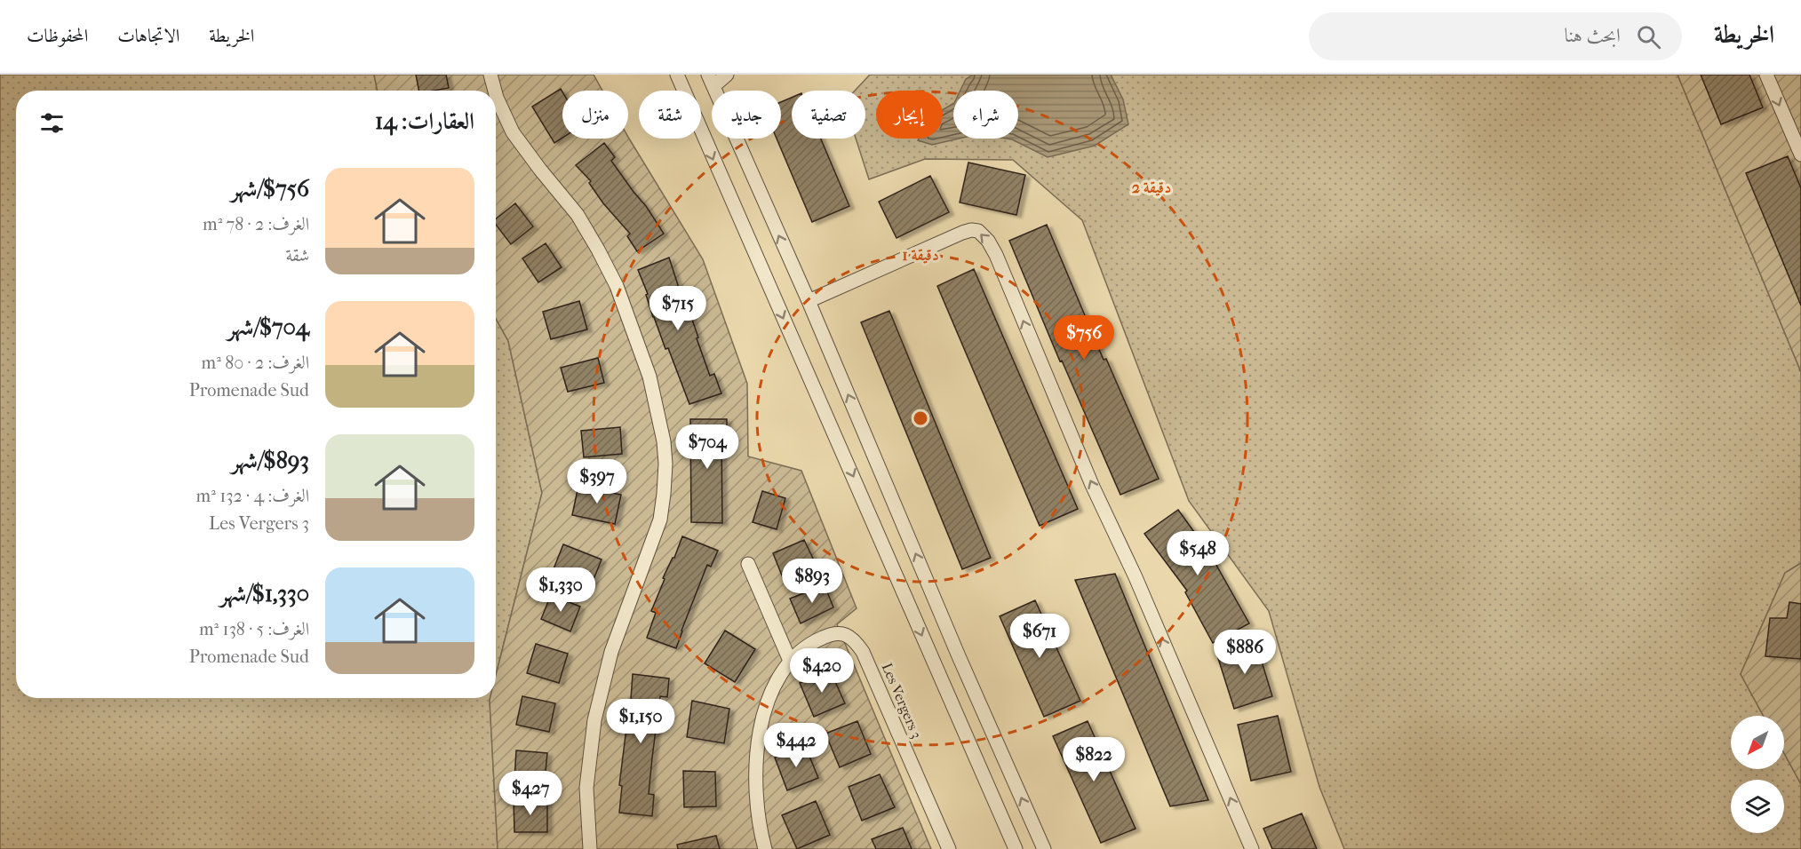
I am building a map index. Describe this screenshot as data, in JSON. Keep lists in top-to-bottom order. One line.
{"streets":{"street":["Les Vergers 3"]},"north":"bottom left","page":{"header":"الخريطة","search":"ابحث هنا","nav":["الخريطة","الاتجاهات","المحفوظات"],"chip":["شراء","إيجار","تصفية","جديد","شقة","منزل"],"heading":"العقارات: 14","list":[{"name":"$756/شهر","note":"الغرف: 2 · 78 m² · شقة"},{"name":"$704/شهر","note":"الغرف: 2 · 80 m² · Promenade Sud"},{"name":"$893/شهر","note":"الغرف: 4 · 132 m² · Les Vergers 3"},{"name":"$1,330/شهر","note":"الغرف: 5 · 138 m² · Promenade Sud"}],"price":["$715","$756","$704","$397","$548","$893","$1,330","$671","$886","$420","$1,150","$442","$822","$427"]},"rings":["2 دقيقة","1 دقيقة"]}
